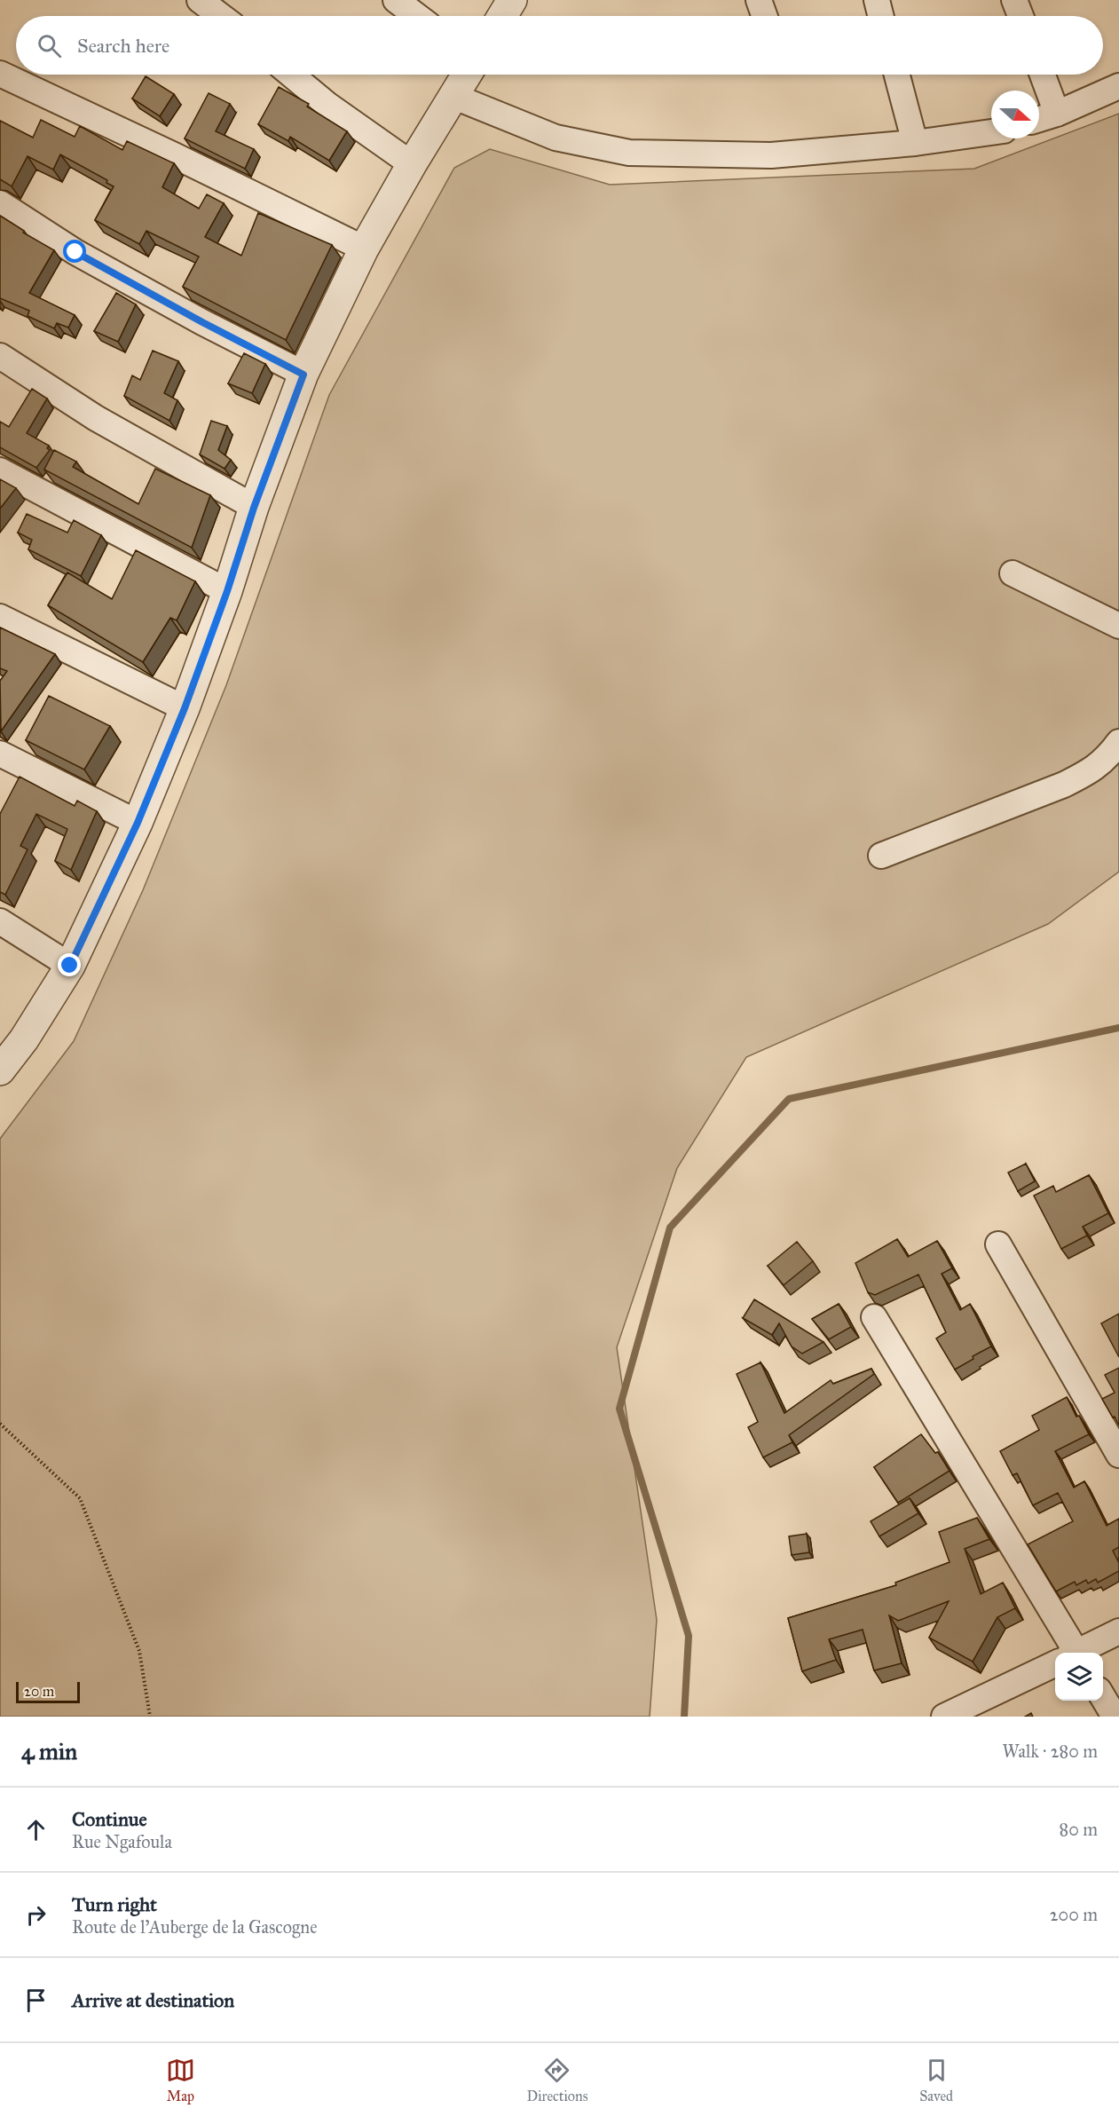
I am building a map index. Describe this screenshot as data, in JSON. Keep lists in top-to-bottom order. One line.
{"scale_bar":"20 m","north":"right","page":{"search":"Search here","scale":"20 m","heading":["4 min","Walk · 280 m"],"list":[["Continue","Rue Ngafoula","80 m"],["Turn right","Route de l'Auberge de la Gascogne","200 m"],"Arrive at destination"],"nav":["Map","Directions","Saved"]}}
